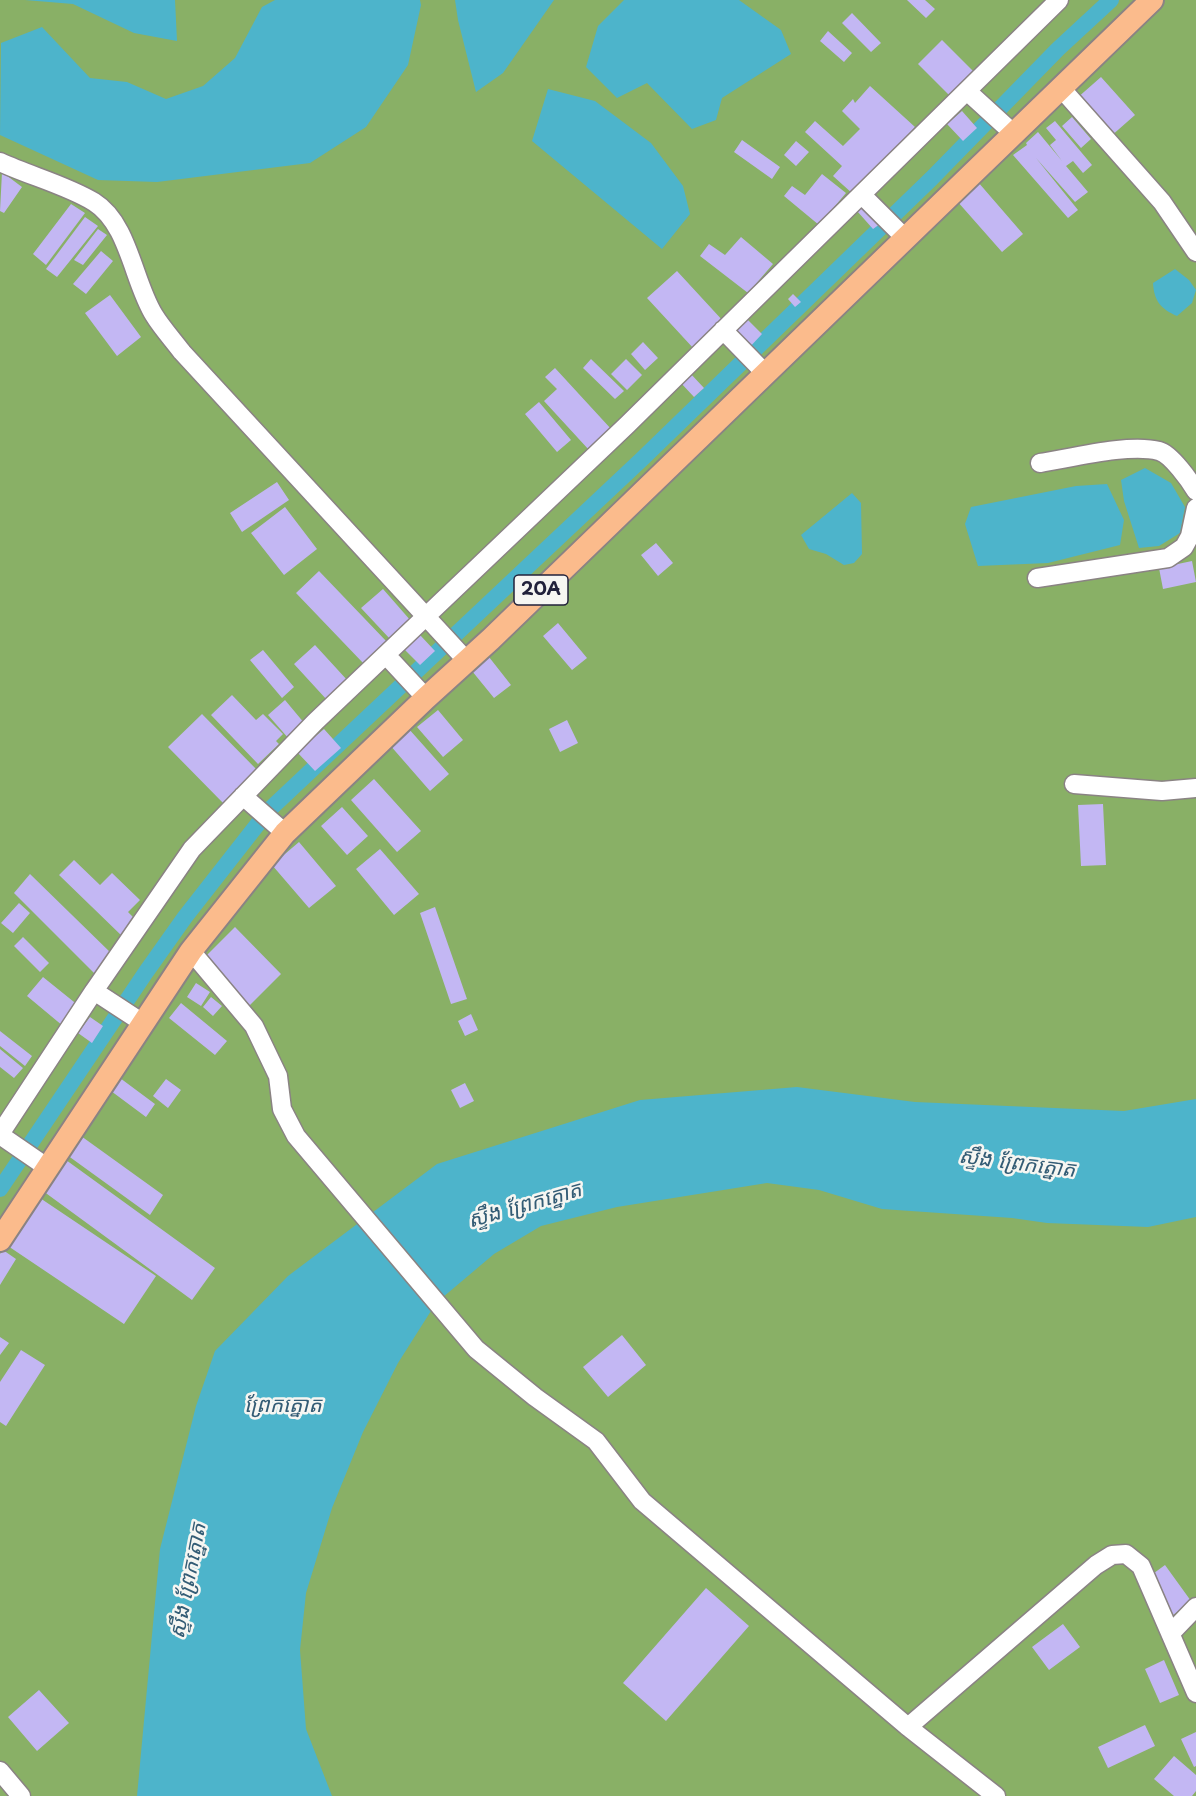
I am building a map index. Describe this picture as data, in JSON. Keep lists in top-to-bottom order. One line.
{"streets":{"main road":["20A"]},"water":["ស្ទឹង ព្រែកត្នោត","ព្រែកត្នោត"]}
